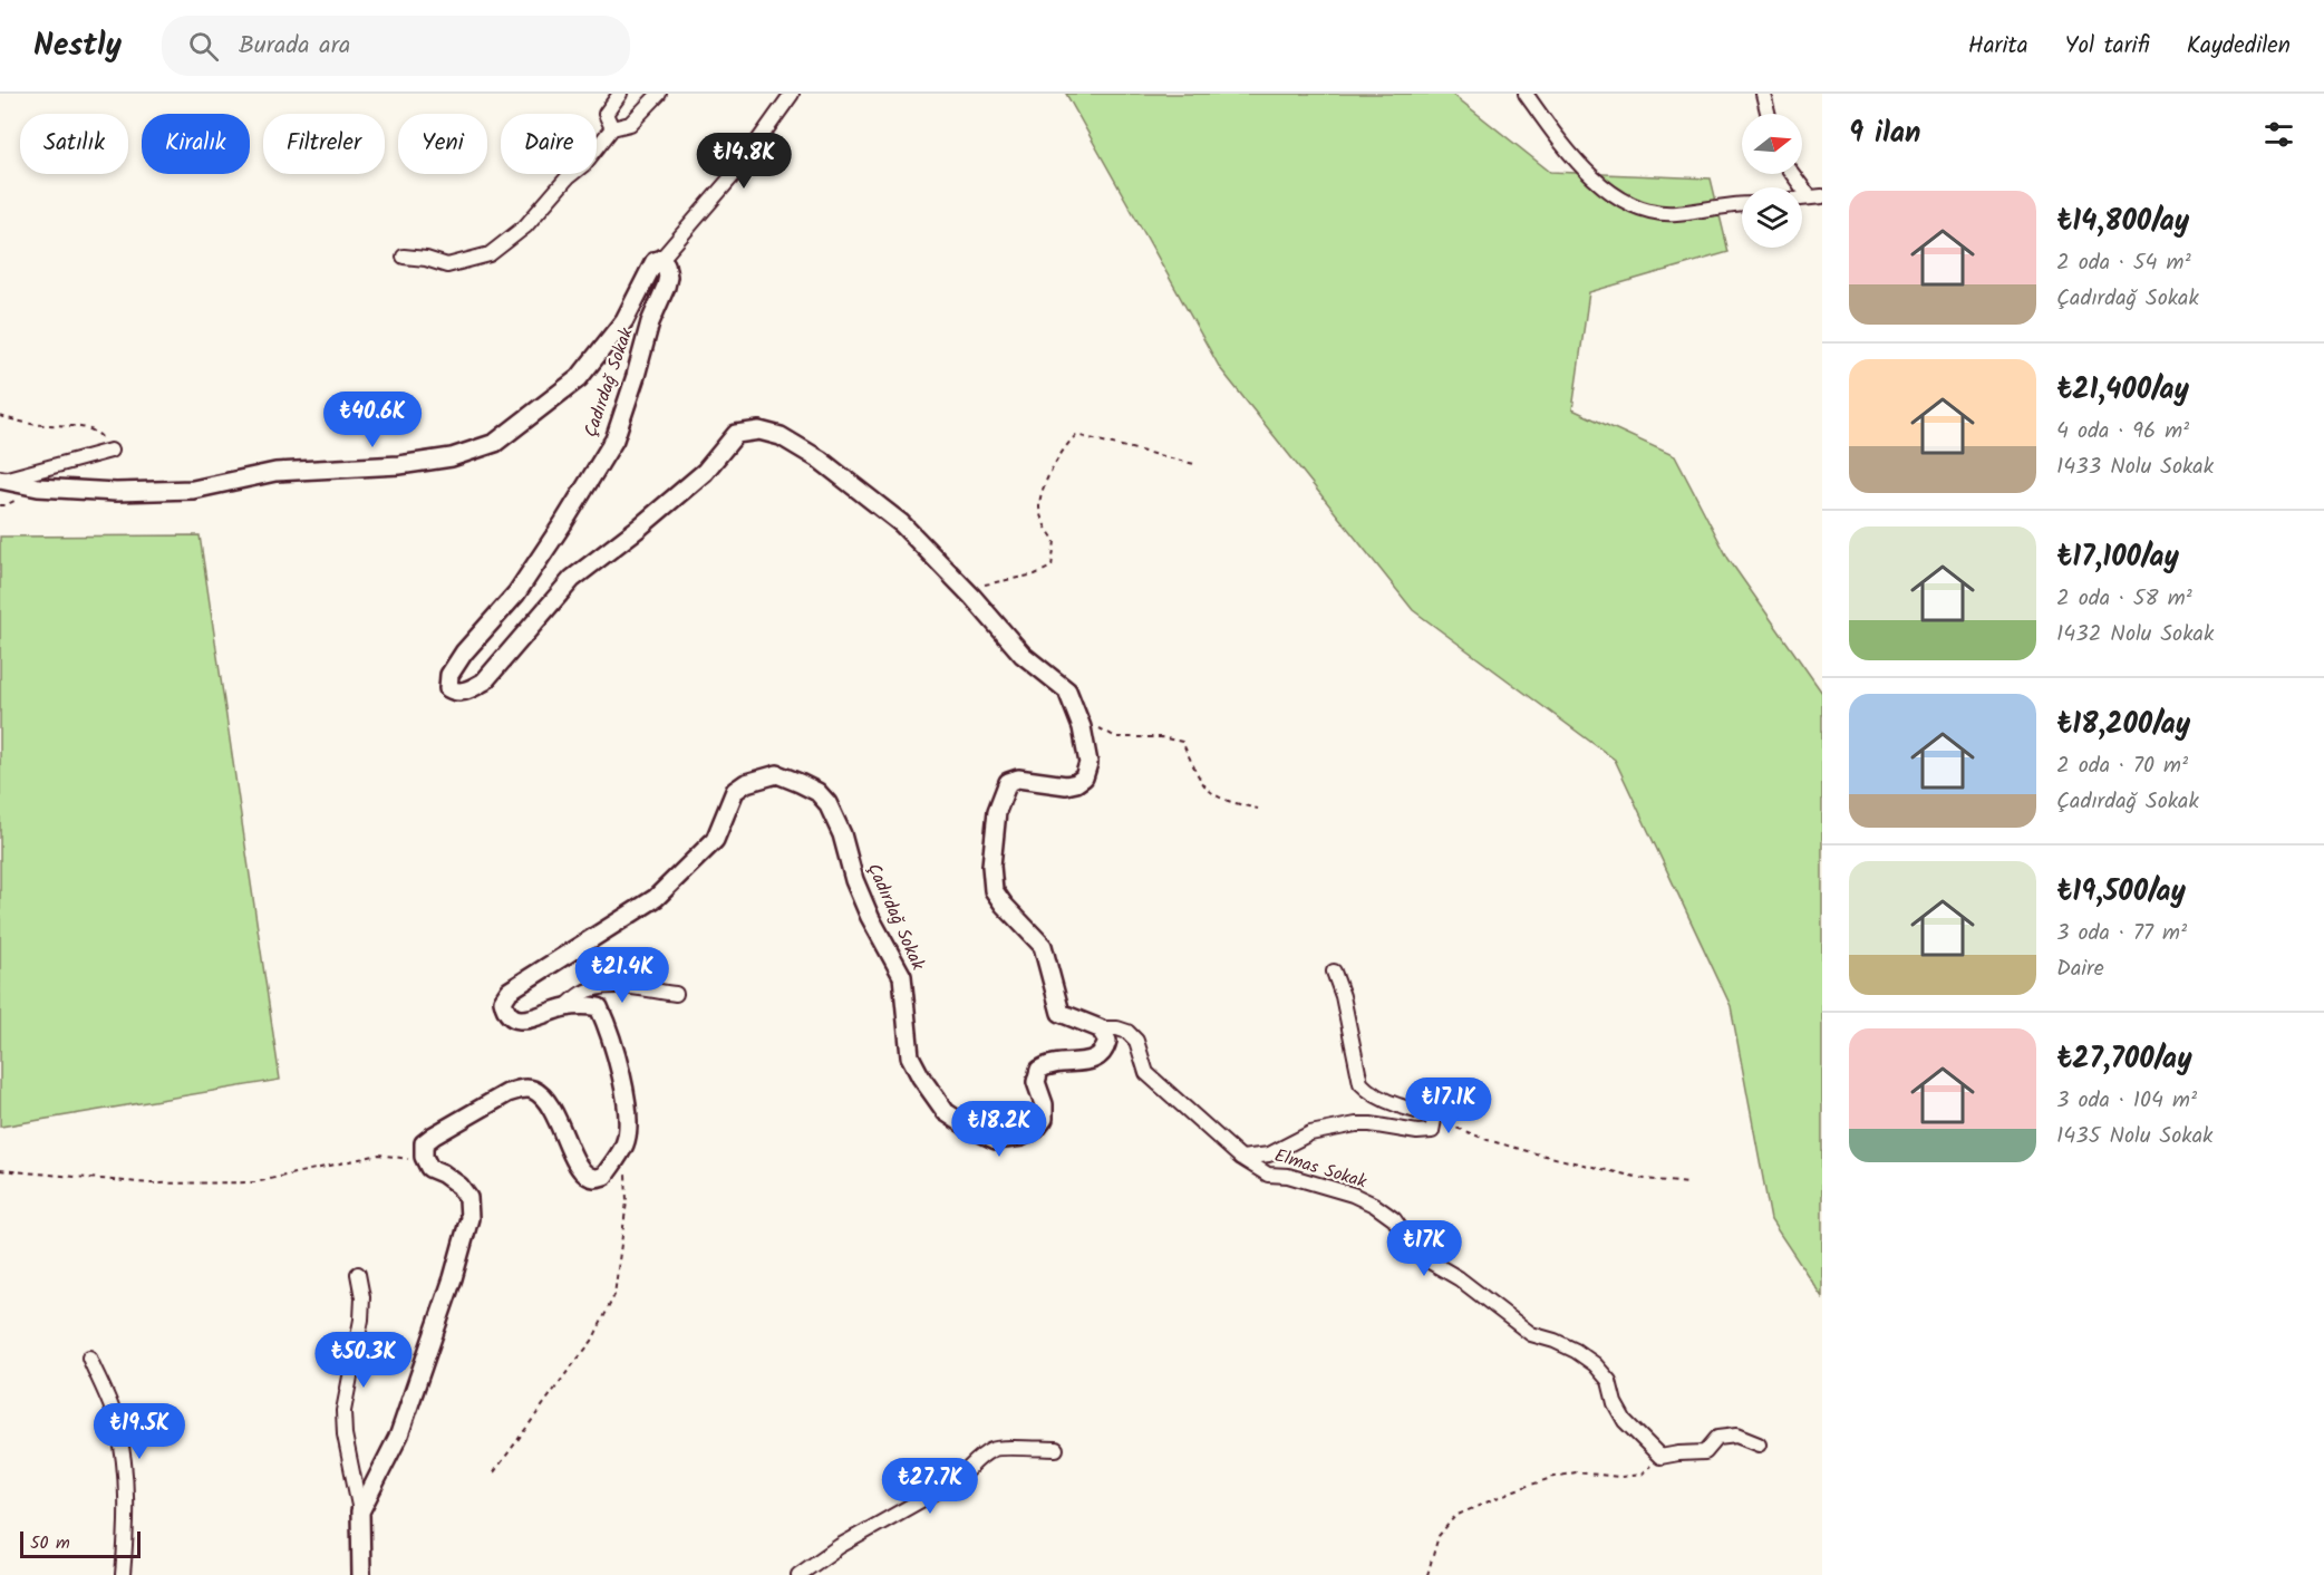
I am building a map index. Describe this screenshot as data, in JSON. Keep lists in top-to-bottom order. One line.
{"streets":{"street":["Çadırdağ Sokak","Elmas Sokak"]},"crossings":[["Çadırdağ Sokak","Elmas Sokak"]],"scale_bar":"50 m","north":"right","page":{"header":"Nestly","search":"Burada ara","nav":["Harita","Yol tarifi","Kaydedilen"],"heading":"9 ilan","chip":["Satılık","Kiralık","Filtreler","Yeni","Daire"],"price":["₺14.8K","₺40.6K","₺21.4K","₺17.1K","₺18.2K","₺17K","₺50.3K","₺19.5K","₺27.7K"],"list":[{"name":"₺14,800/ay","note":"2 oda · 54 m² · Çadırdağ Sokak"},{"name":"₺21,400/ay","note":"4 oda · 96 m² · 1433 Nolu Sokak"},{"name":"₺17,100/ay","note":"2 oda · 58 m² · 1432 Nolu Sokak"},{"name":"₺18,200/ay","note":"2 oda · 70 m² · Çadırdağ Sokak"},{"name":"₺19,500/ay","note":"3 oda · 77 m² · Daire"},{"name":"₺27,700/ay","note":"3 oda · 104 m² · 1435 Nolu Sokak"}],"scale":"50 m"}}
